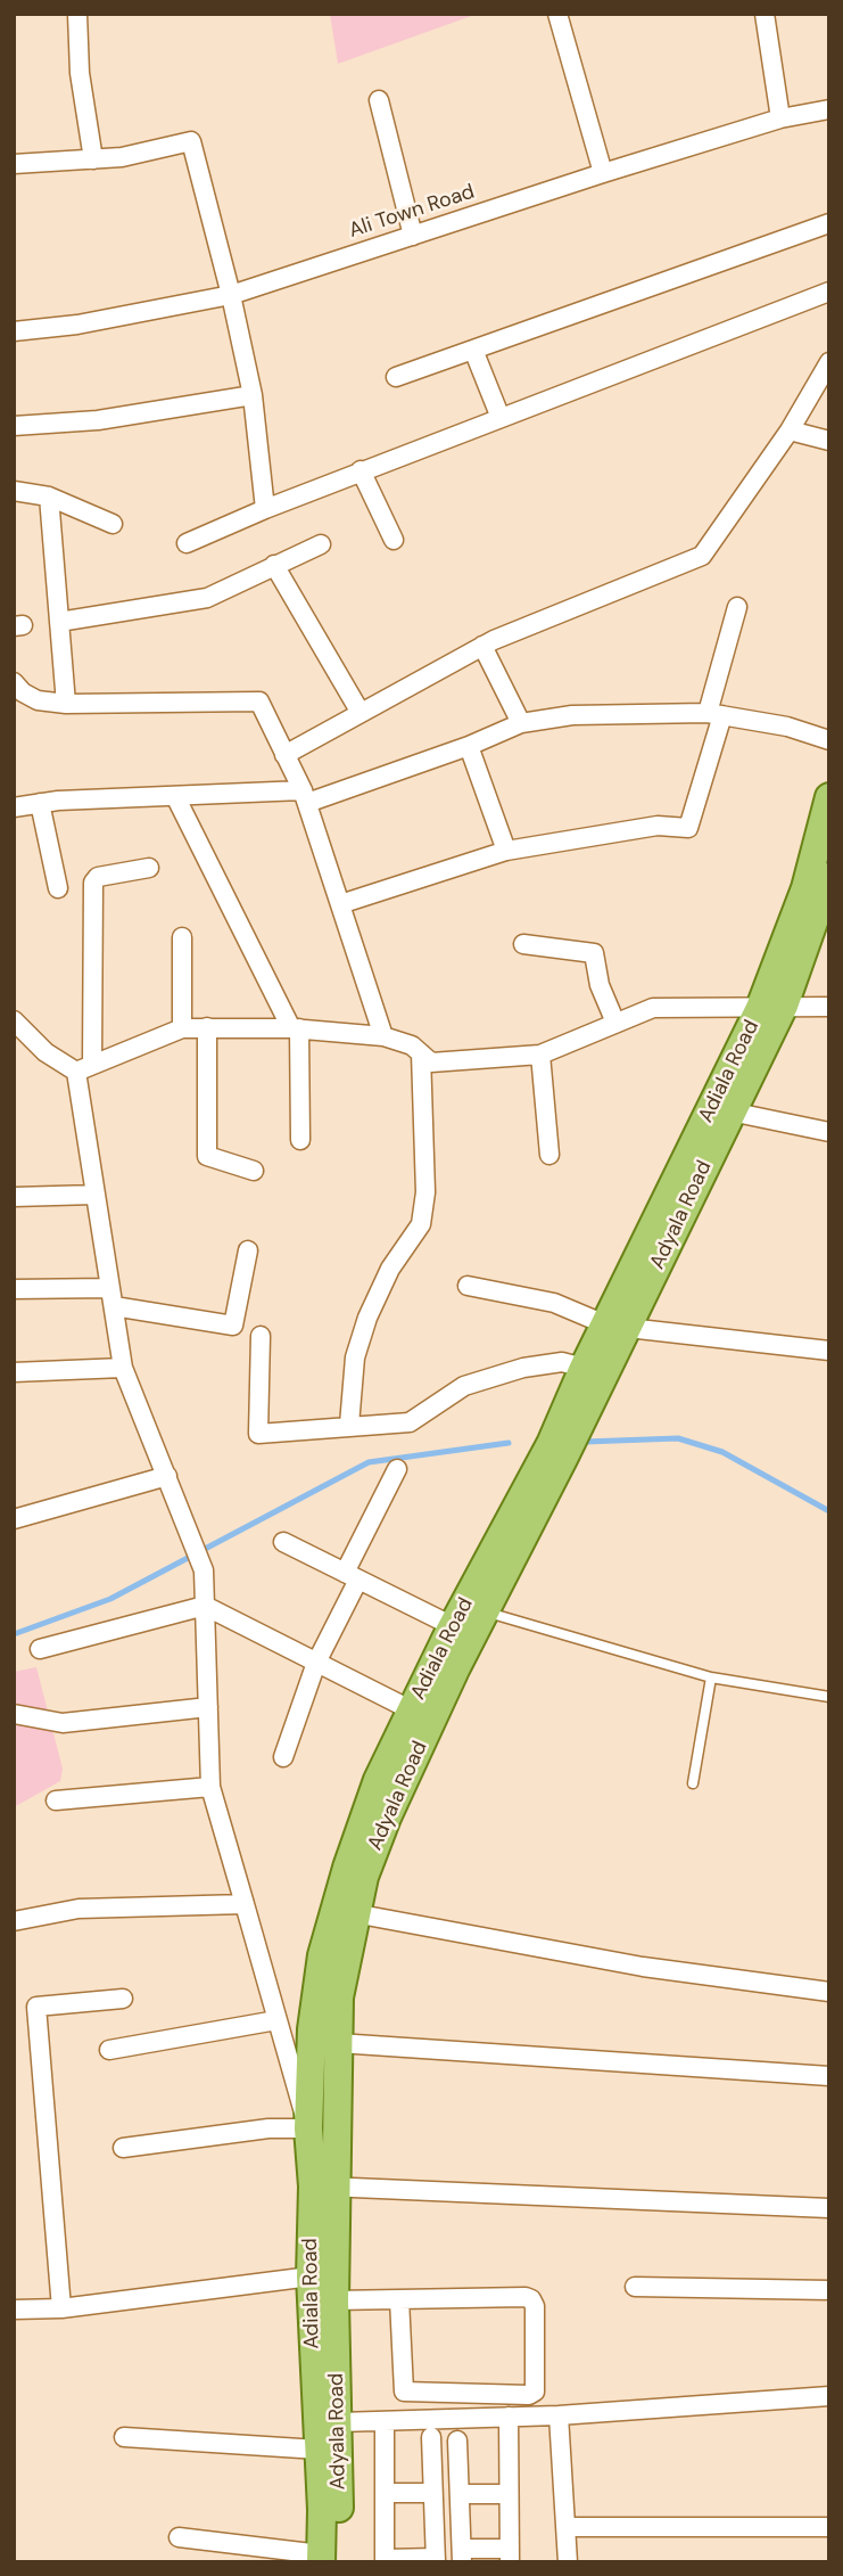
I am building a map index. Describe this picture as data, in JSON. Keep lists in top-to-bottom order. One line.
{"streets":{"main road":["Adiala Road","Adyala Road"],"street":["Ali Town Road"]},"crossings":[["Adiala Road","Adyala Road"]]}
